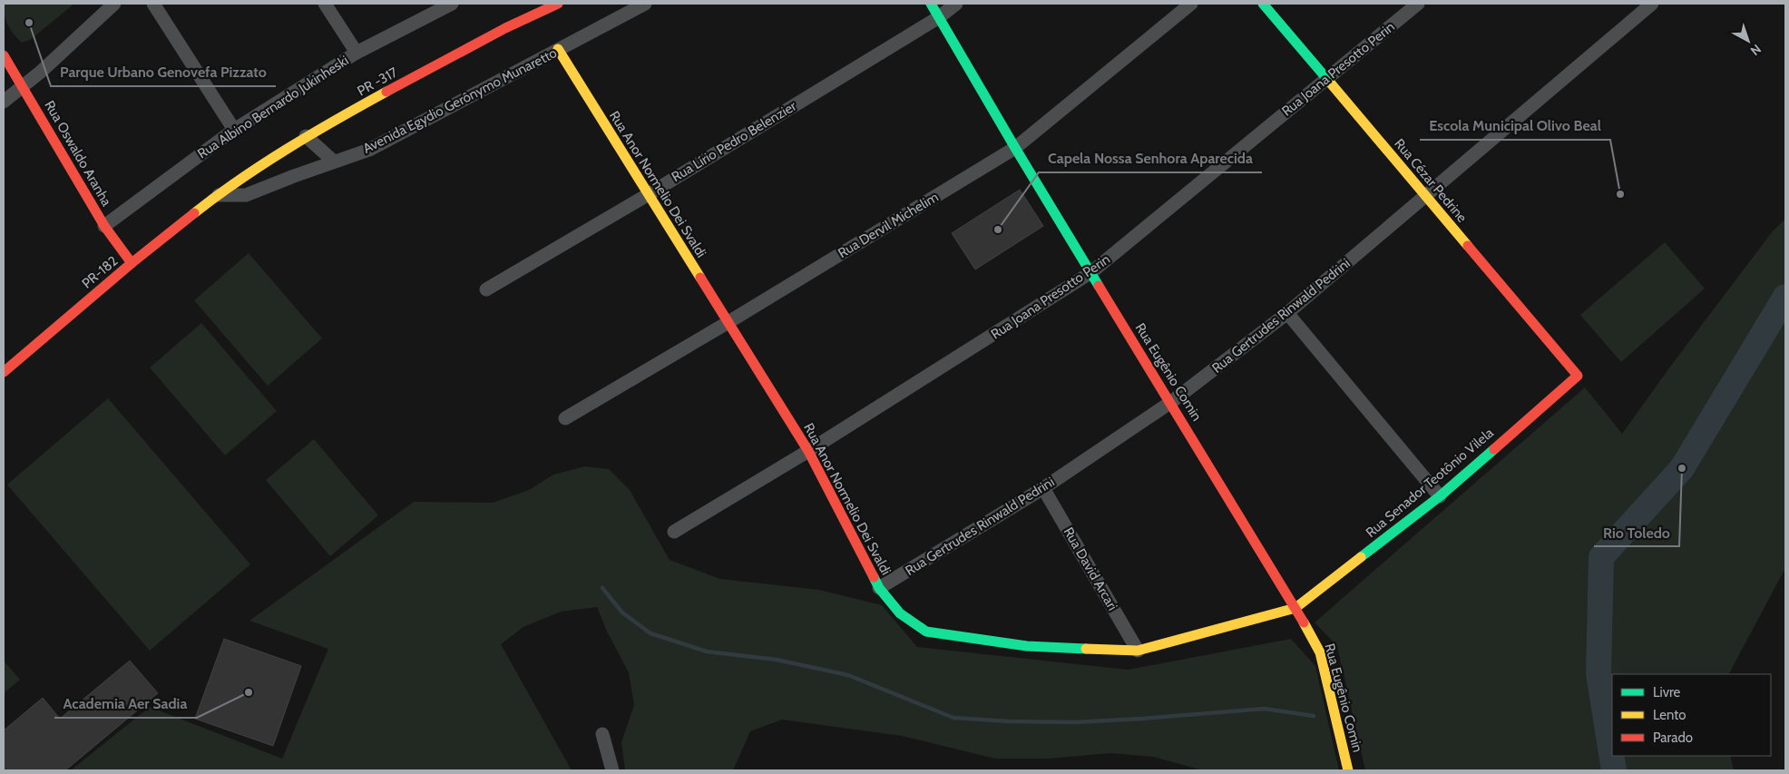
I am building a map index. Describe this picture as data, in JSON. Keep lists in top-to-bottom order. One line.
{"streets":{"street":["Rua Joana Presotto Perin","PR -317","Avenida Egydio Gerônymo Munaretto","Rua Albino Bernardo Jukinheski","Rua Lírio Pedro Belenzier","Rua Oswaldo Aranha","Rua Cézar Pedrine","Rua Anor Normelio Dei Svaldi","Rua Dervil Michelim","PR-182","Rua Gertrudes Rinwald Pedrini","Rua Eugênio Comin","Rua Senador Teotônio Vilela","Rua David Arcari"]},"crossings":[["Rua Joana Presotto Perin","Rua Cézar Pedrine"],["Rua Joana Presotto Perin","Rua Anor Normelio Dei Svaldi"],["Rua Joana Presotto Perin","Rua Eugênio Comin"],["PR -317","Avenida Egydio Gerônymo Munaretto"],["PR -317","PR-182"],["Avenida Egydio Gerônymo Munaretto","Rua Anor Normelio Dei Svaldi"],["Avenida Egydio Gerônymo Munaretto","PR-182"],["Rua Albino Bernardo Jukinheski","Rua Oswaldo Aranha"],["Rua Lírio Pedro Belenzier","Rua Anor Normelio Dei Svaldi"],["Rua Lírio Pedro Belenzier","Rua Eugênio Comin"],["Rua Oswaldo Aranha","PR-182"],["Rua Cézar Pedrine","Rua Gertrudes Rinwald Pedrini"],["Rua Cézar Pedrine","Rua Senador Teotônio Vilela"],["Rua Anor Normelio Dei Svaldi","Rua Dervil Michelim"],["Rua Anor Normelio Dei Svaldi","Rua Gertrudes Rinwald Pedrini"],["Rua Anor Normelio Dei Svaldi","Rua Eugênio Comin"],["Rua Anor Normelio Dei Svaldi","Rua Senador Teotônio Vilela"],["Rua Anor Normelio Dei Svaldi","Rua David Arcari"],["Rua Dervil Michelim","Rua Eugênio Comin"],["Rua Gertrudes Rinwald Pedrini","Rua Eugênio Comin"],["Rua Gertrudes Rinwald Pedrini","Rua David Arcari"],["Rua Eugênio Comin","Rua Senador Teotônio Vilela"]],"places":["Parque Urbano Genovefa Pizzato","Escola Municipal Olivo Beal","Capela Nossa Senhora Aparecida","Rio Toledo","Academia Aer Sadia"],"legend":["Livre","Lento","Parado"],"north":"bottom right"}
